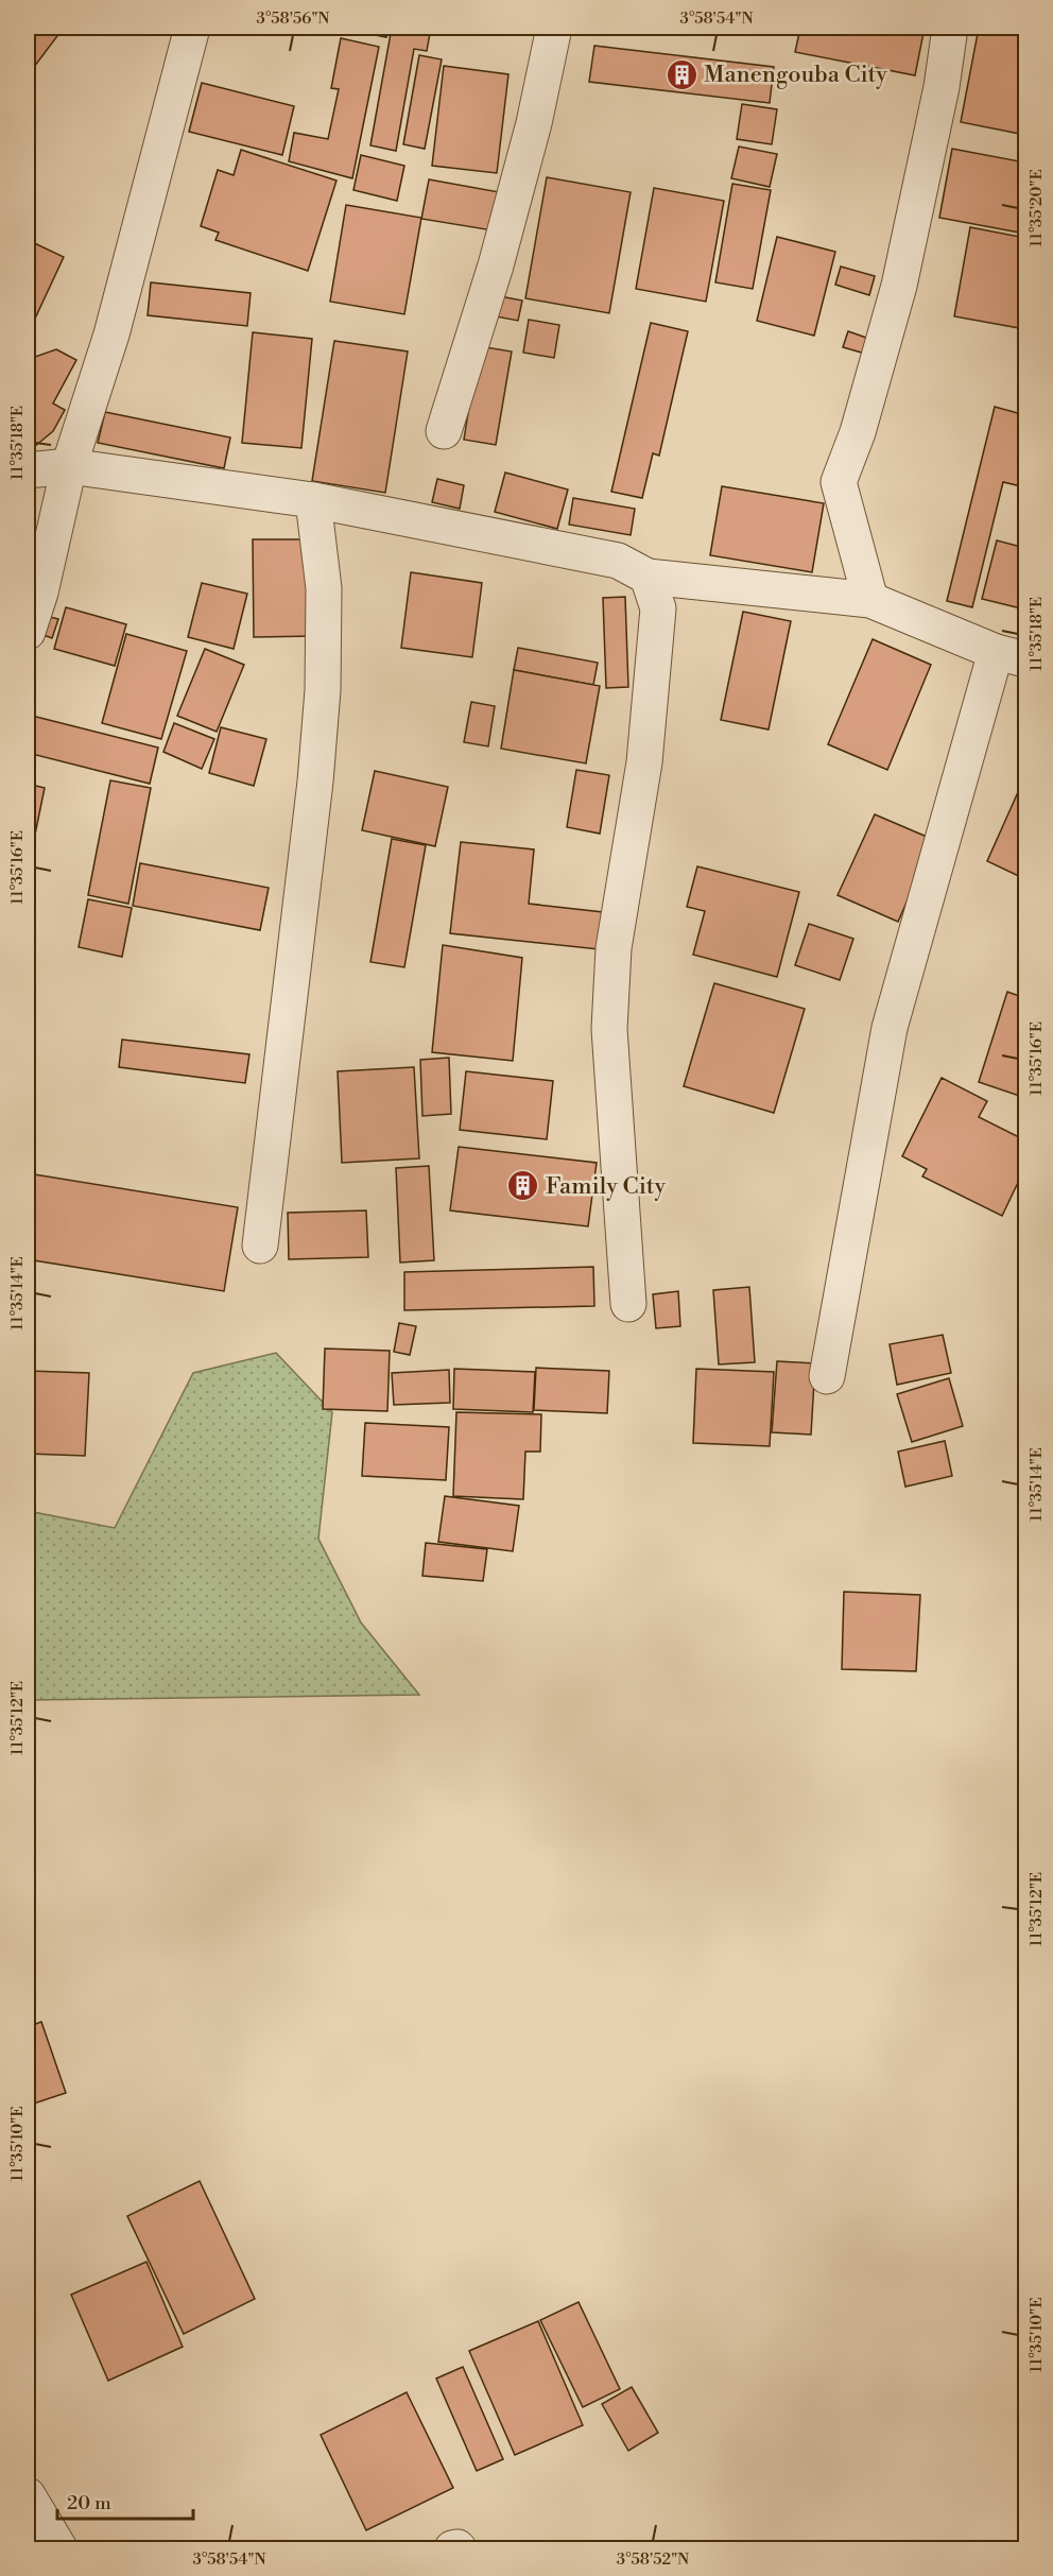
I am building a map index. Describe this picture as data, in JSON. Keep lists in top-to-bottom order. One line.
{"places":{"building":["Manengouba City","Family City"]},"scale_bar":"20 m","coordinates":["3°58'56\"N","3°58'54\"N","11°35'20\"E","11°35'18\"E","11°35'16\"E","11°35'14\"E","11°35'12\"E","11°35'10\"E","3°58'52\"N"]}
